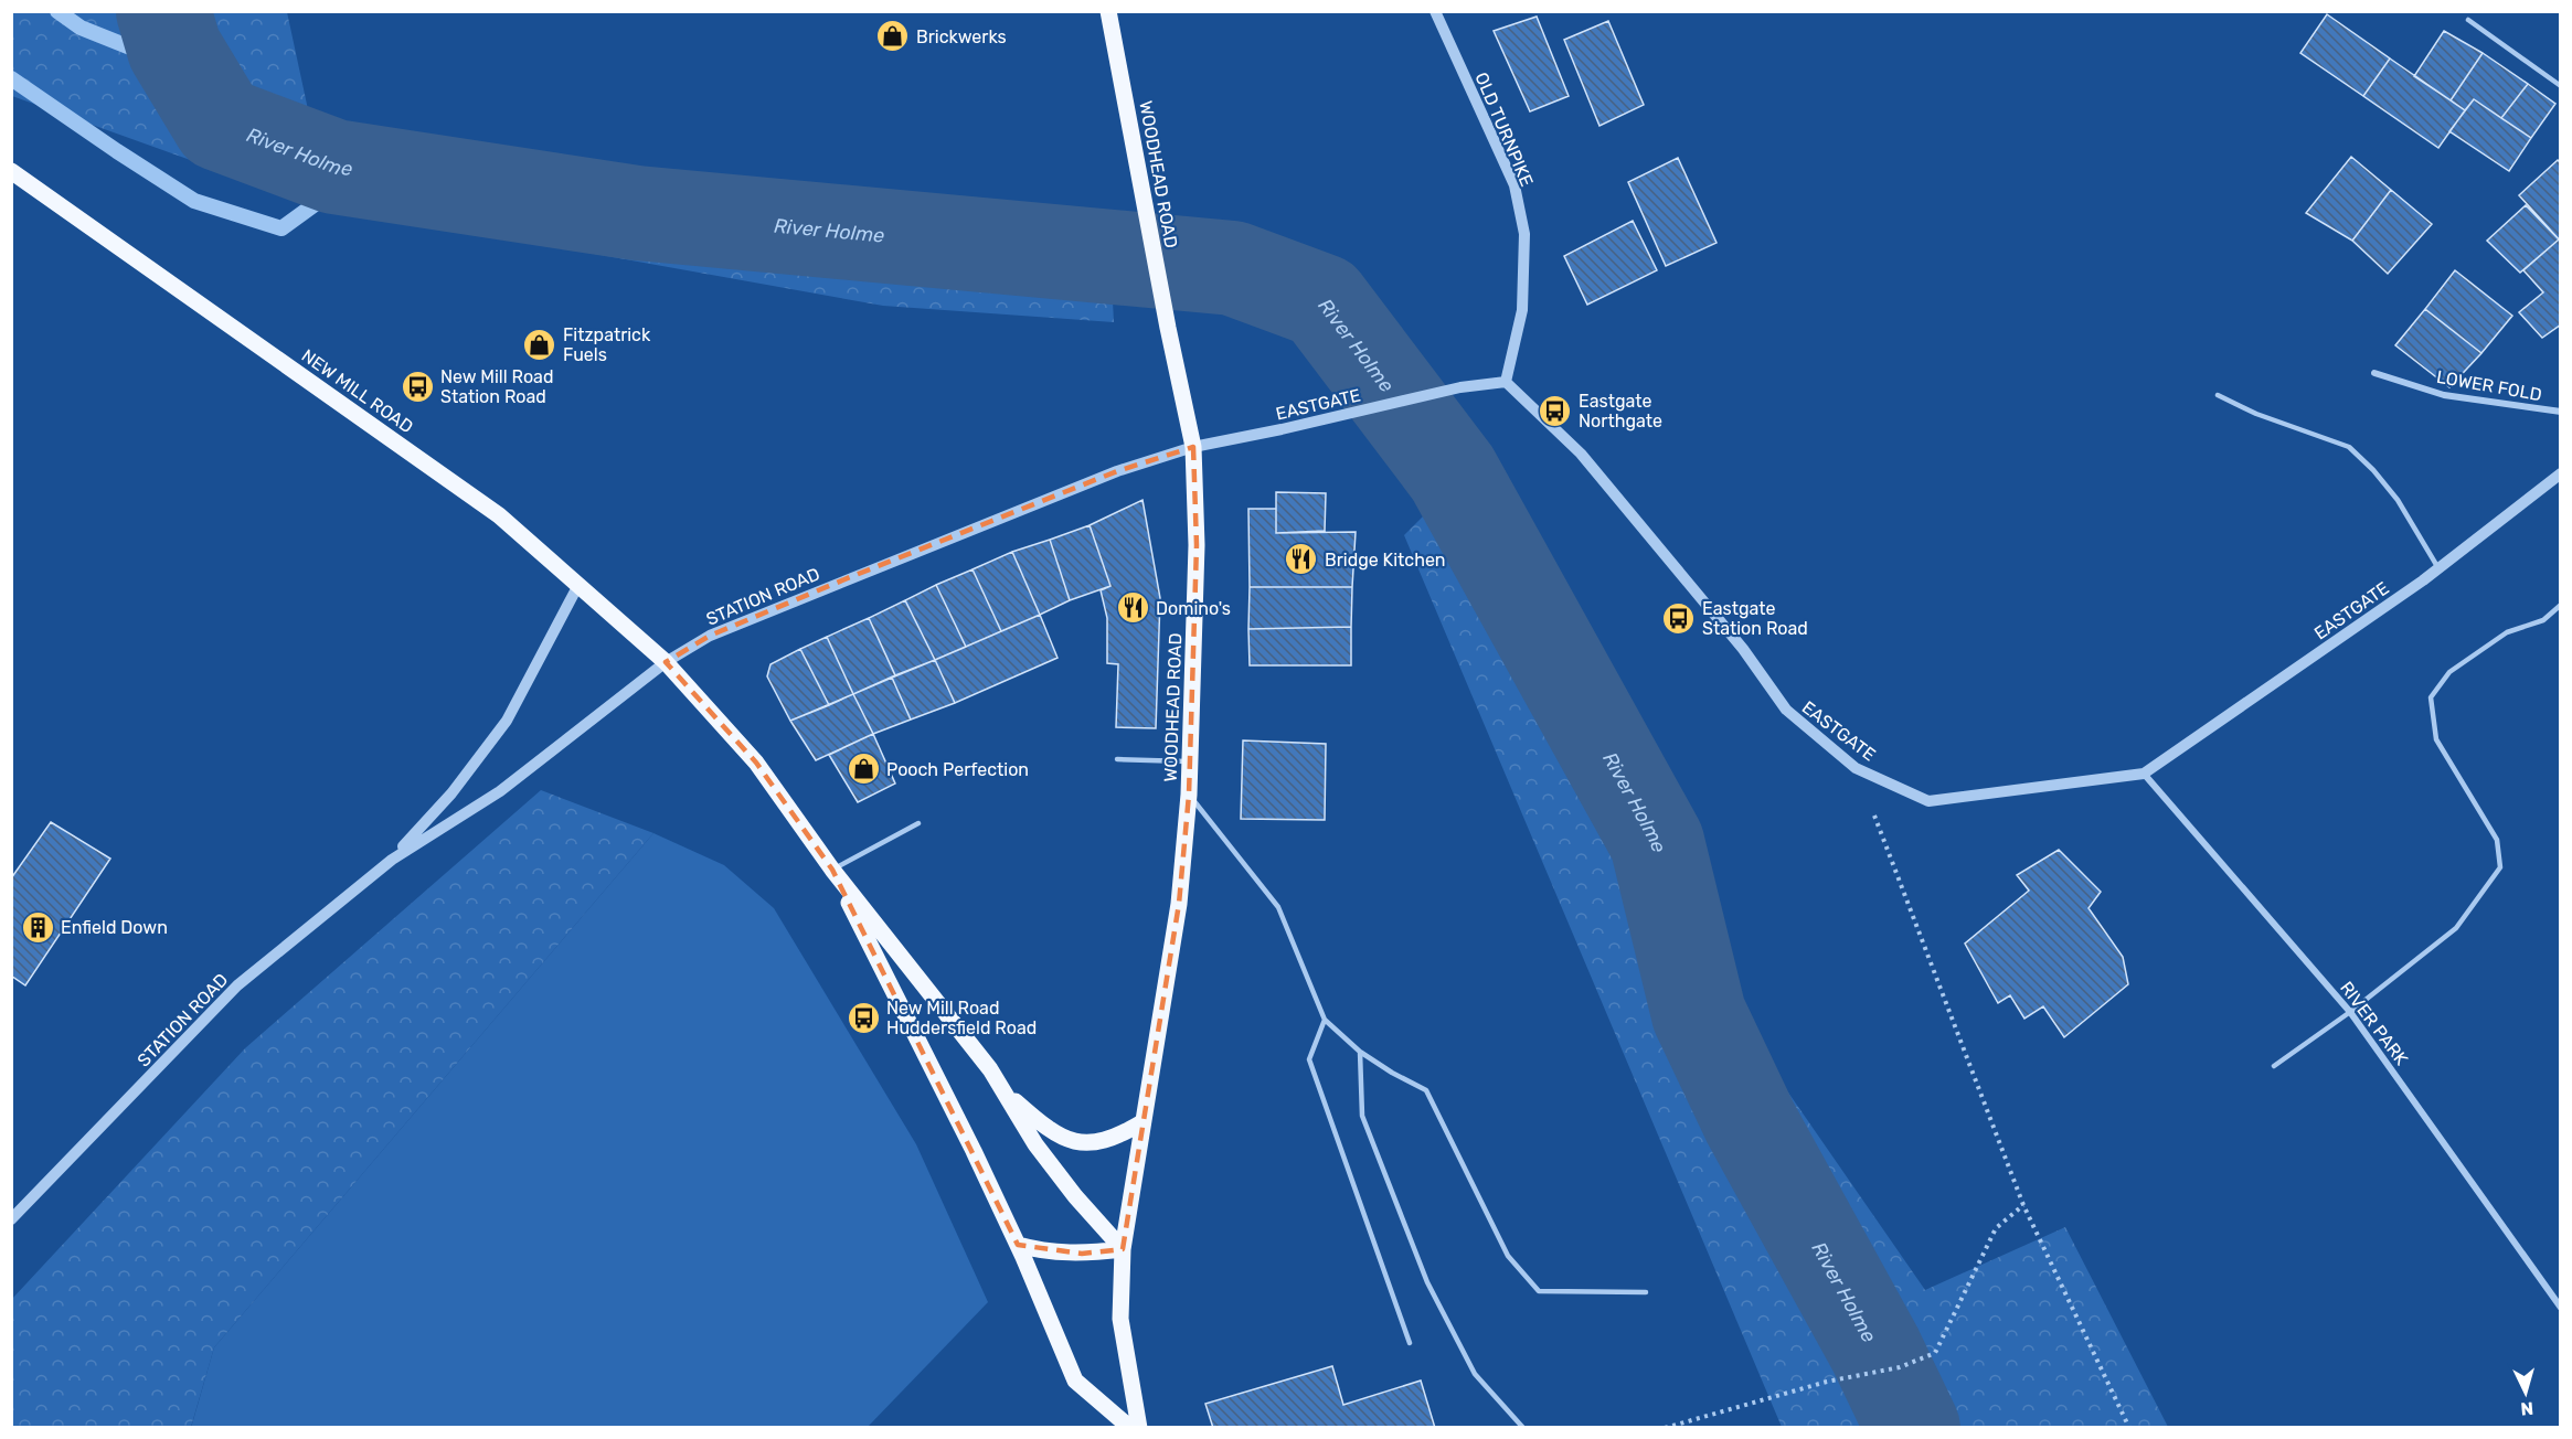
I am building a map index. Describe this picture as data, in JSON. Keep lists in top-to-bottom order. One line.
{"streets":{"main road":["WOODHEAD ROAD","NEW MILL ROAD"],"street":["OLD TURNPIKE","LOWER FOLD","EASTGATE","STATION ROAD","RIVER PARK"]},"crossings":[["OLD TURNPIKE","EASTGATE"],["WOODHEAD ROAD","EASTGATE"],["WOODHEAD ROAD","STATION ROAD"],["NEW MILL ROAD","STATION ROAD"],["EASTGATE","STATION ROAD"],["EASTGATE","RIVER PARK"]],"water":["River Holme"],"places":{"shop":["Brickwerks","Fitzpatrick Fuels","Pooch Perfection"],"bus stop":["New Mill Road Station Road","Eastgate Northgate","Eastgate Station Road","New Mill Road Huddersfield Road"],"restaurant":["Bridge Kitchen","Domino's"],"building":["Enfield Down"]},"north":"bottom"}
